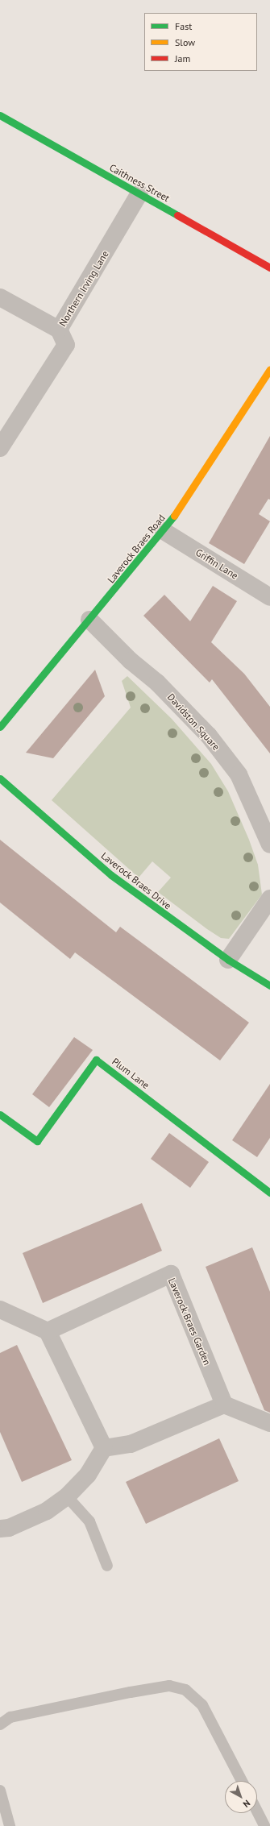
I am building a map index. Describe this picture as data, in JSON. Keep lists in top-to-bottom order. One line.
{"streets":{"street":["Caithness Street","Northern Irving Lane","Laverock Braes Road","Griffin Lane","Davidston Square","Laverock Braes Drive","Plum Lane","Laverock Braes Garden"]},"crossings":[["Caithness Street","Northern Irving Lane"],["Laverock Braes Road","Griffin Lane"],["Laverock Braes Road","Davidston Square"]],"legend":["Fast","Slow","Jam"],"north":"bottom right"}
